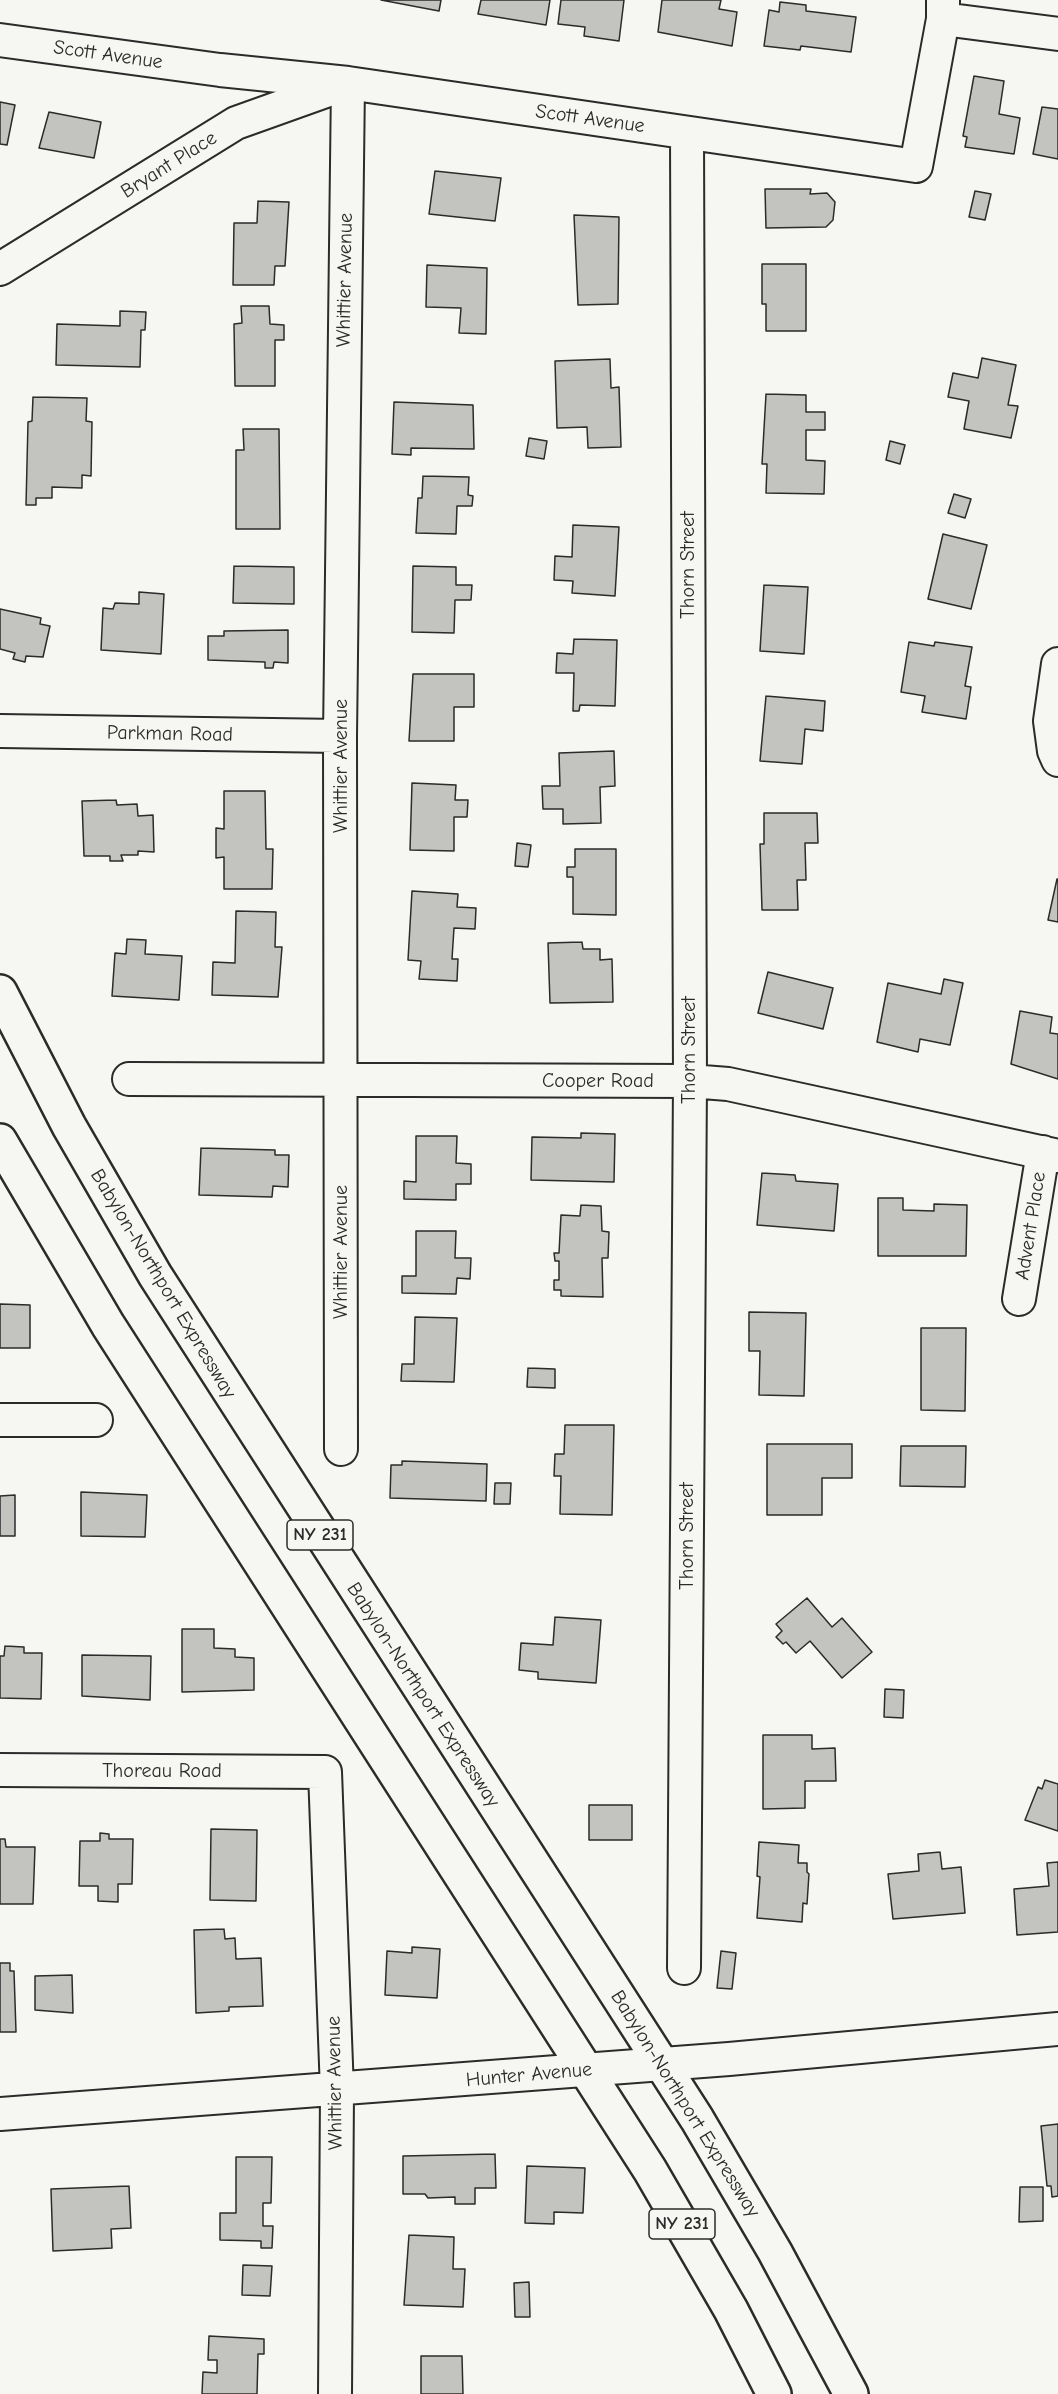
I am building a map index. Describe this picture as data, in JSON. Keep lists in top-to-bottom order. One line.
{"streets":{"main road":["Babylon-Northport Expressway","NY 231"],"street":["Scott Avenue","Bryant Place","Whittier Avenue","Thorn Street","Parkman Road","Cooper Road","Advent Place","Thoreau Road","Hunter Avenue"]},"crossings":[["Scott Avenue","Bryant Place"],["Scott Avenue","Whittier Avenue"],["Scott Avenue","Thorn Street"],["Bryant Place","Whittier Avenue"],["Whittier Avenue","Parkman Road"],["Whittier Avenue","Cooper Road"],["Whittier Avenue","Thoreau Road"],["Whittier Avenue","Hunter Avenue"],["Thorn Street","Cooper Road"],["Cooper Road","Advent Place"],["Babylon-Northport Expressway","Hunter Avenue"],["NY 231","Hunter Avenue"]]}
